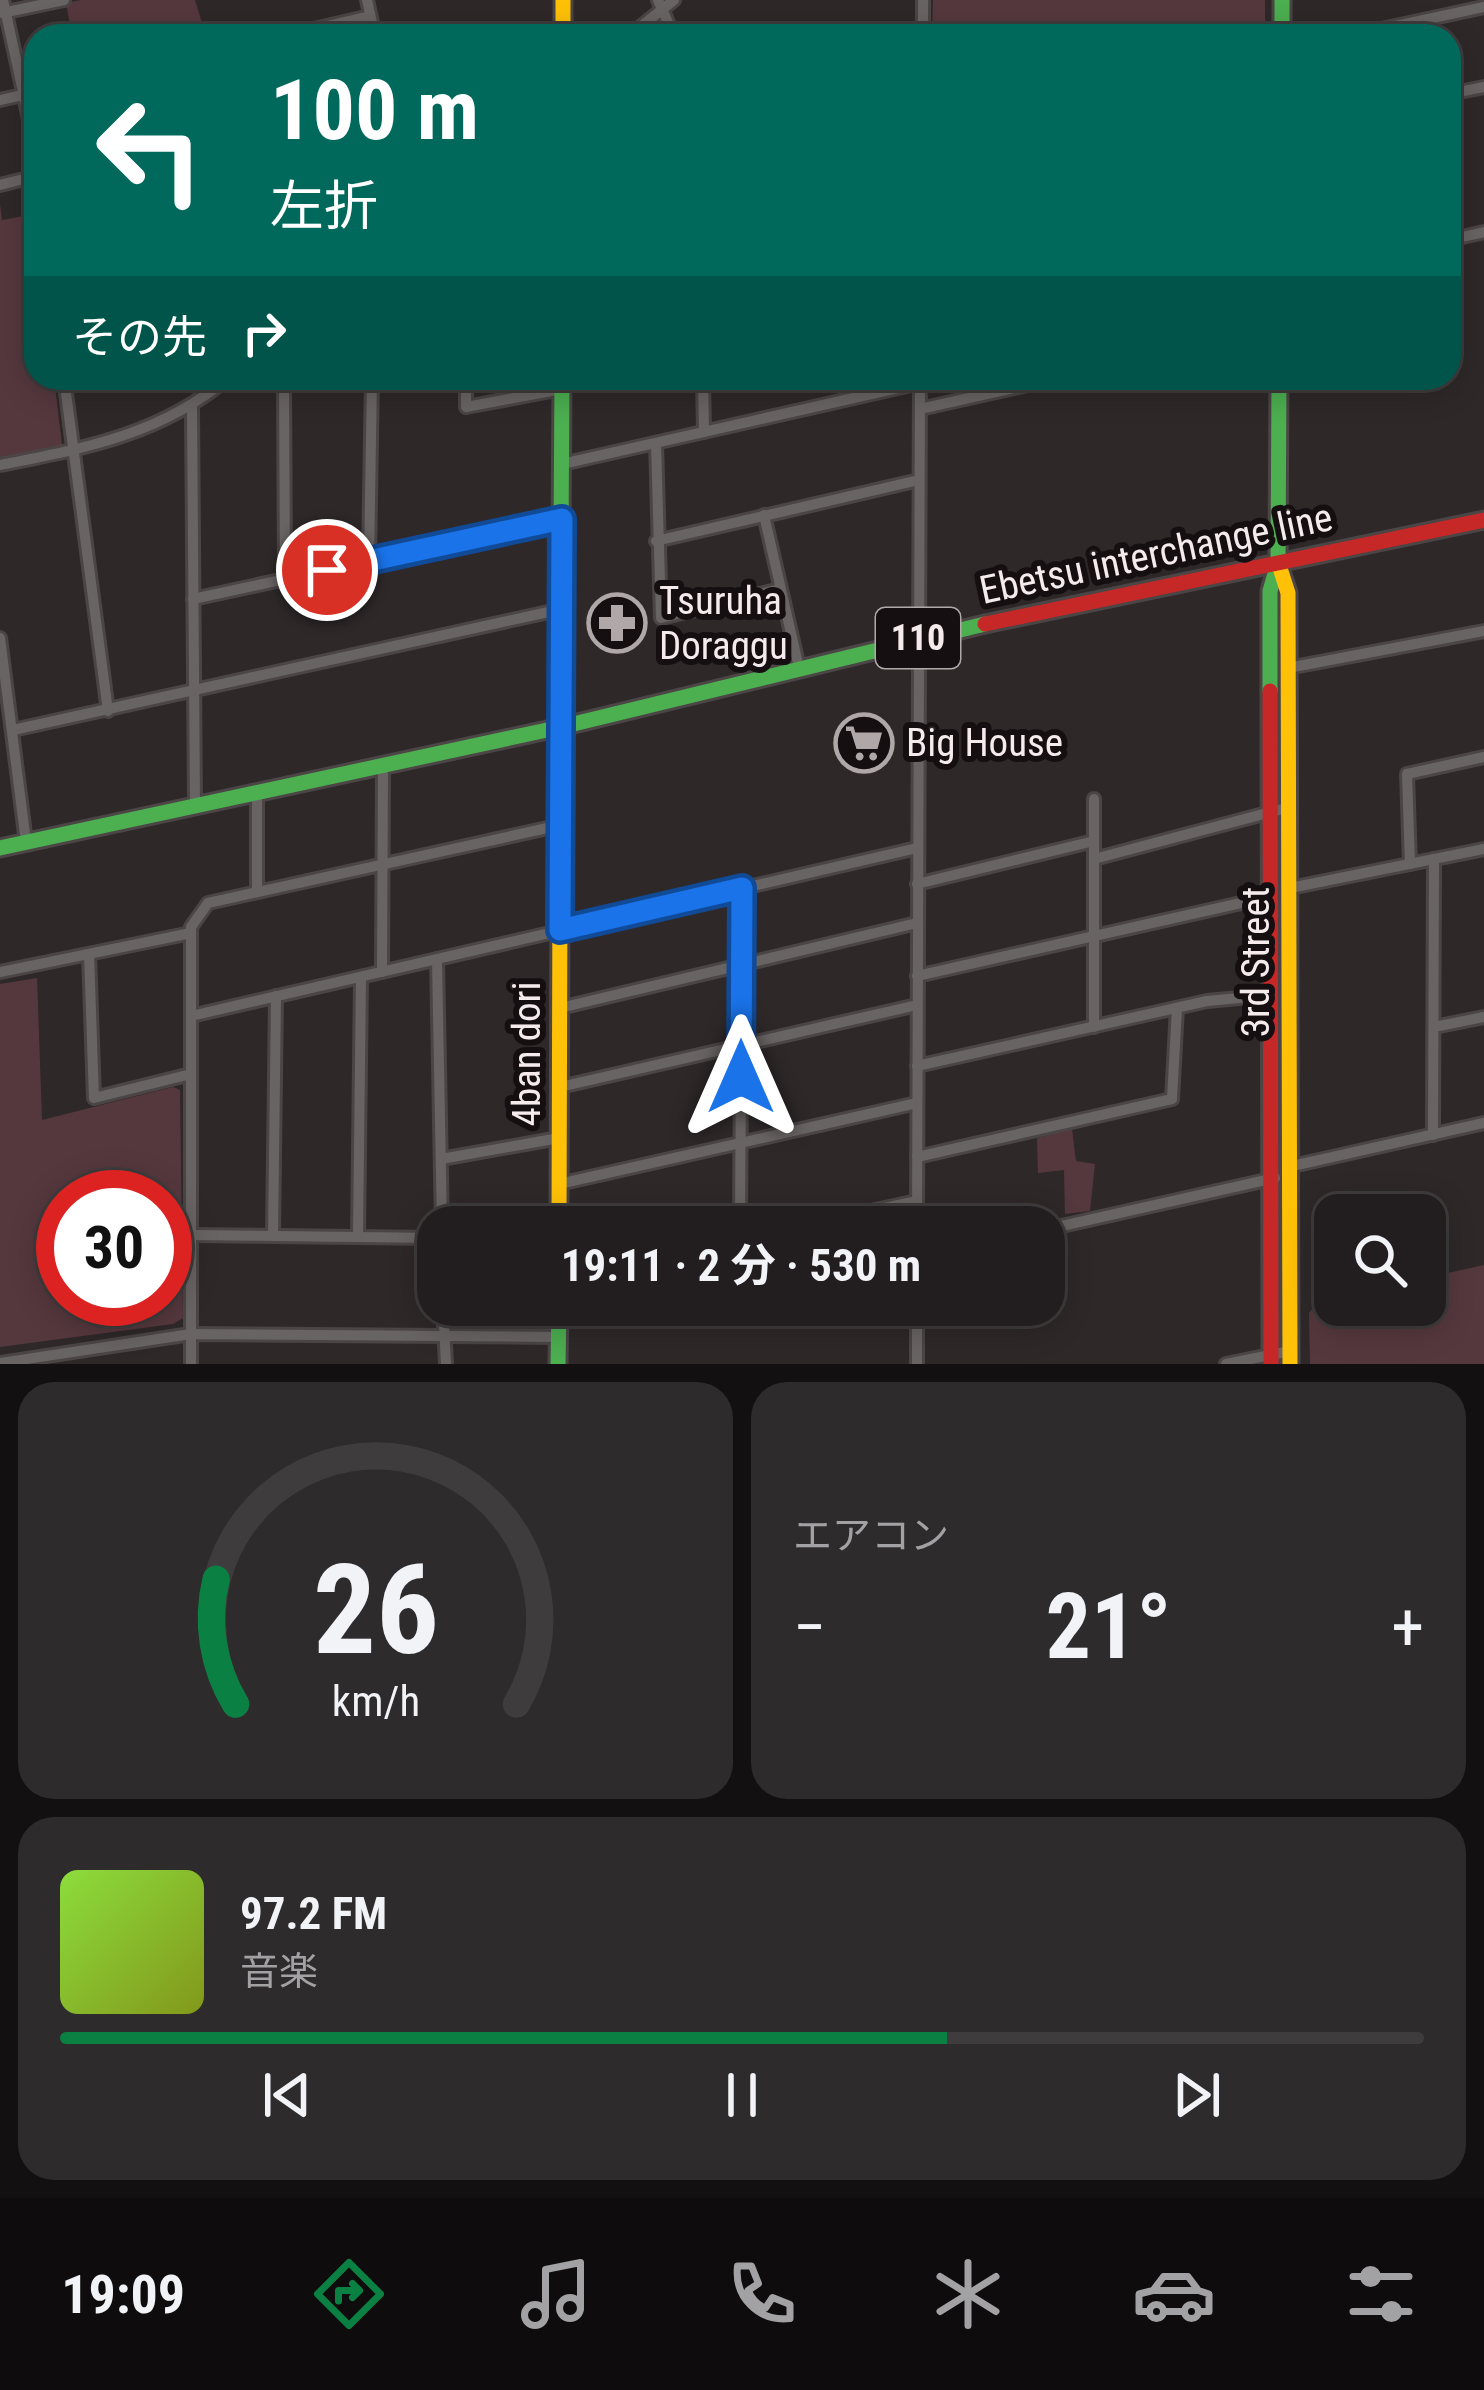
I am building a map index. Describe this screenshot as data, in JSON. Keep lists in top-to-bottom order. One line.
{"streets":{"street":["Ebetsu interchange line","110","3rd Street","4ban dori"]},"crossings":[["Ebetsu interchange line","3rd Street"],["Ebetsu interchange line","4ban dori"]],"places":{"pharmacy":["Tsuruha Doraggu"],"supermarket":["Big House"]},"page":{"turn":["100 m","左折"],"then":"その先","limit":"30","trip":"19:11 · 2 分 · 530 m","tile":"エアコン","heat":["−","21°","+"],"song":["97.2 FM","音楽"],"tabs":"19:09","gauge":["26","km/h"]}}
